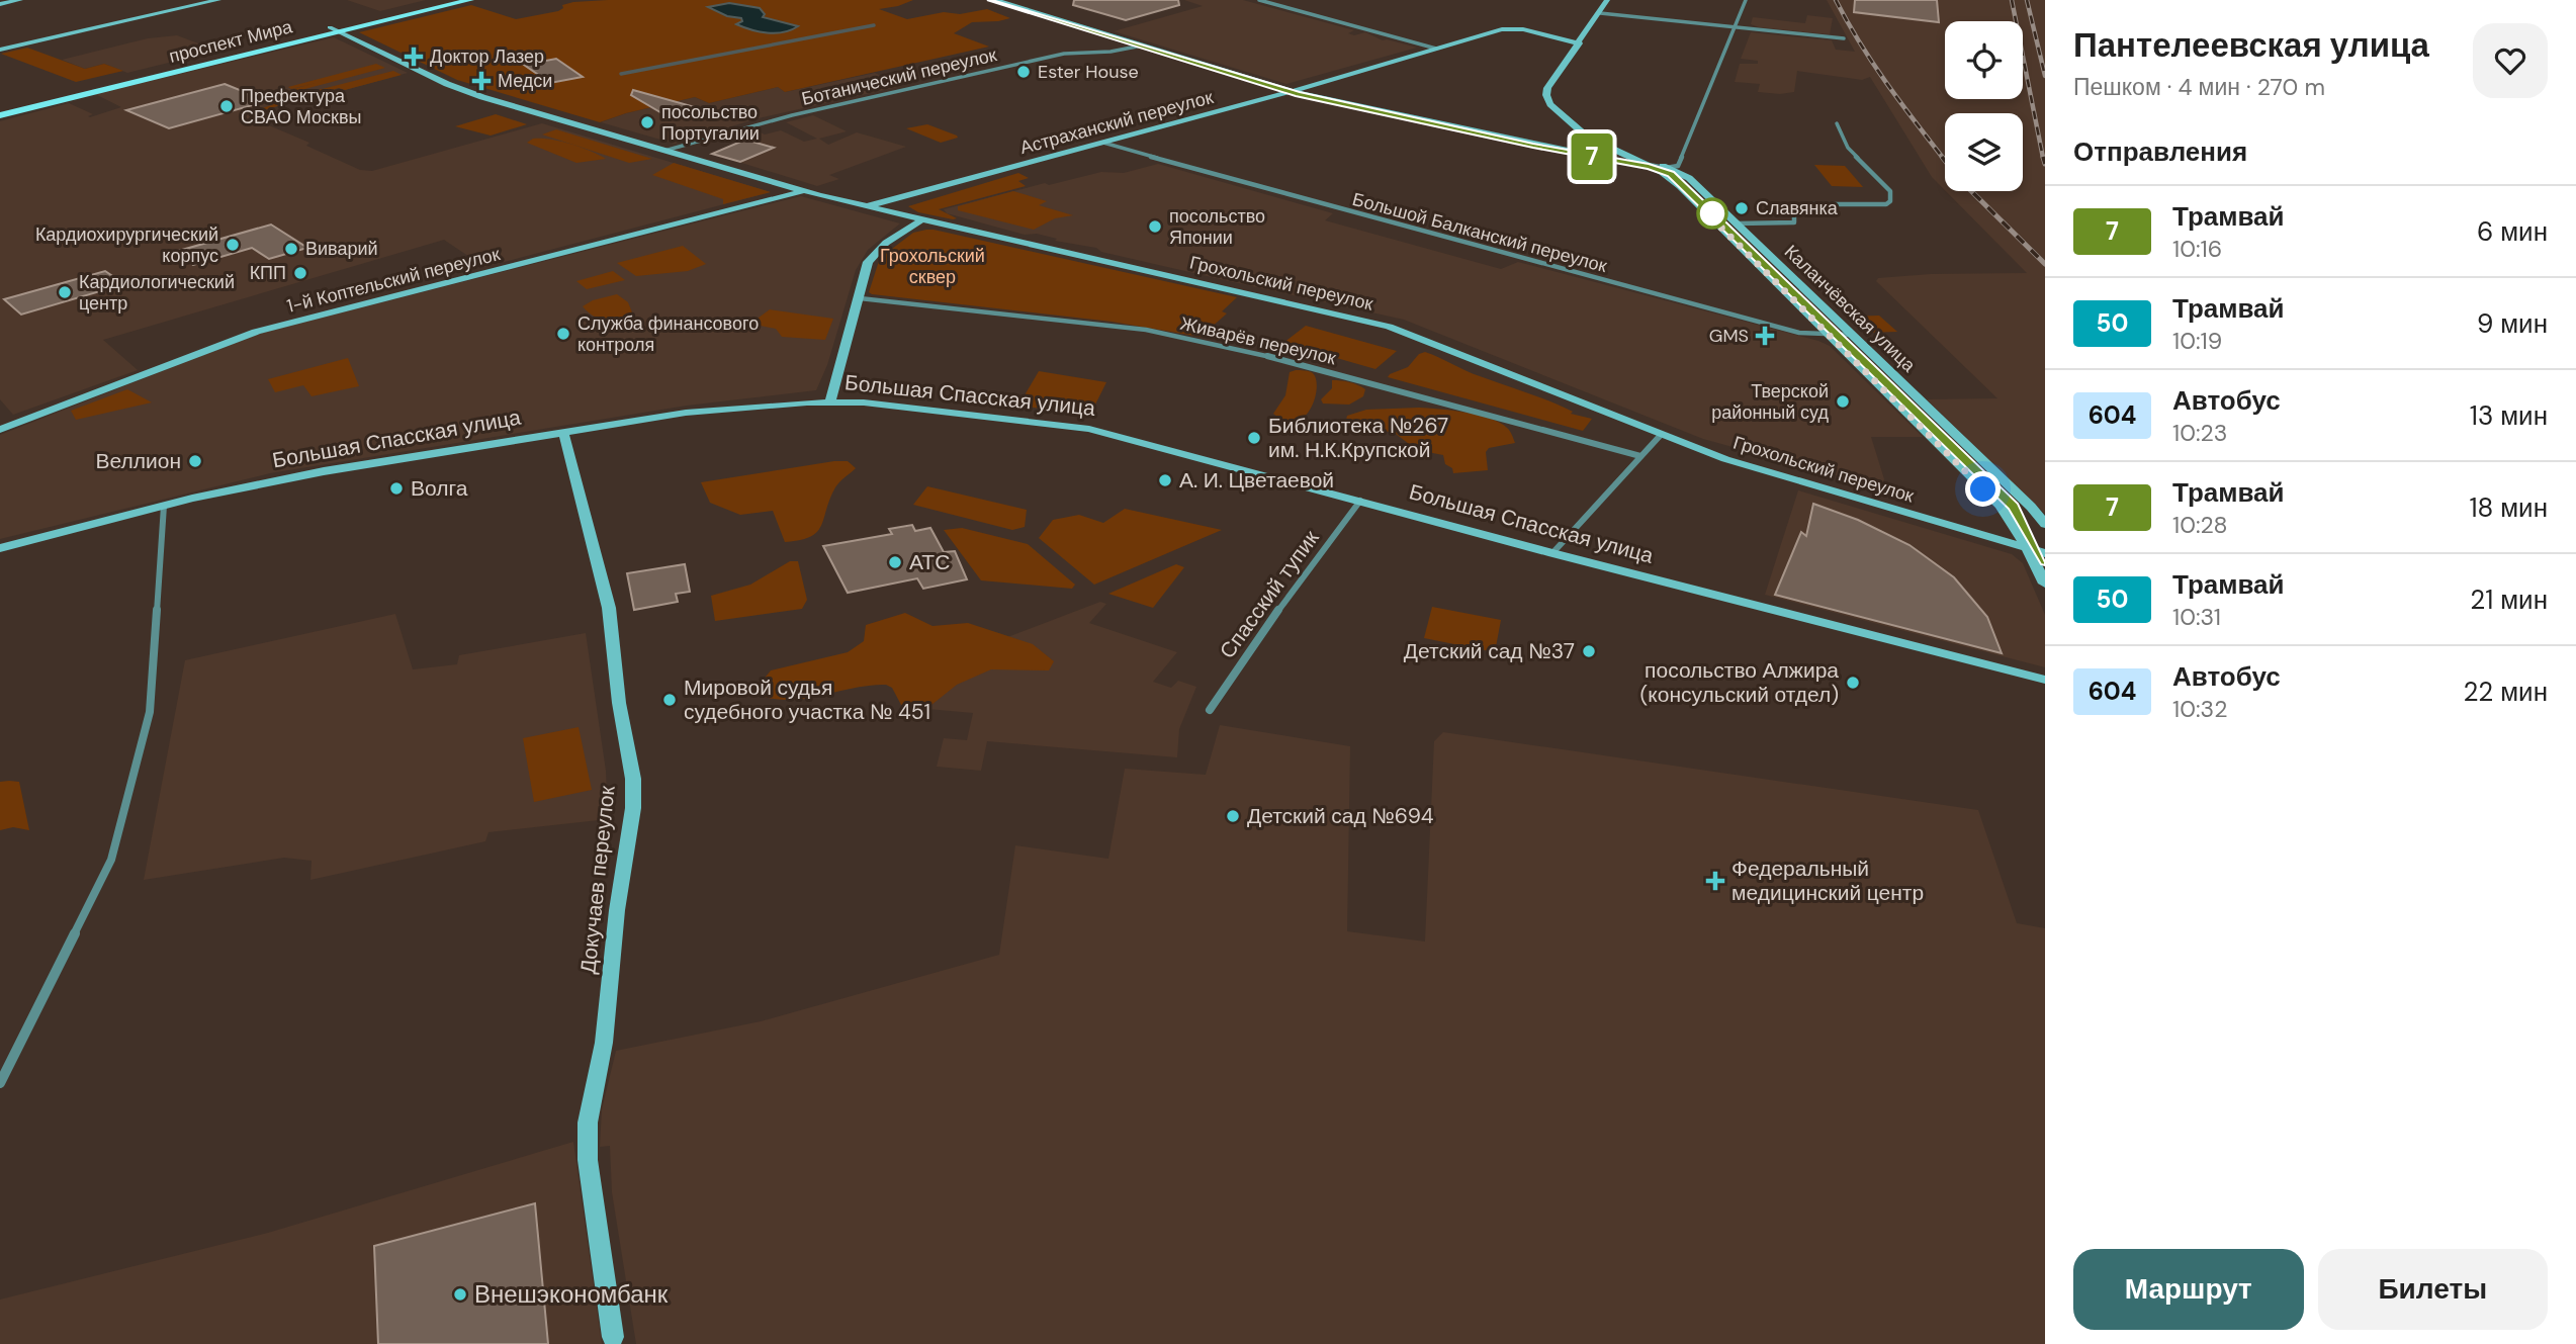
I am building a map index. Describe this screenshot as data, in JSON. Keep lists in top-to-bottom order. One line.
{"streets":{"main road":["проспект Мира"],"street":["Ботанический переулок","Астраханский переулок","Большой Балканский переулок","1-й Коптельский переулок","Грохольский переулок","Каланчёвская улица","Живарёв переулок","Большая Спасская улица","Спасский тупик","Докучаев переулок"]},"crossings":[["проспект Мира","Грохольский переулок"],["Ботанический переулок","Грохольский переулок"],["Астраханский переулок","Большой Балканский переулок"],["Астраханский переулок","Грохольский переулок"],["Большой Балканский переулок","Каланчёвская улица"],["1-й Коптельский переулок","Грохольский переулок"],["Грохольский переулок","Каланчёвская улица"],["Большая Спасская улица","Спасский тупик"],["Большая Спасская улица","Докучаев переулок"]],"parks":["Грохольский сквер"],"places":{"health":["Доктор Лазер","Медси","GMS","Федеральный медицинский центр"],"other":["Ester House","Префектура СВАО Москвы","посольство Португалии","Славянка","посольство Японии","Кардиохирургический корпус","Виварий","КПП","Кардиологический центр","Служба финансового контроля","Тверской районный суд","Библиотека №267 им. Н.К.Крупской","Веллион","А. И. Цветаевой","Волга","АТС","Детский сад №37","посольство Алжира (консульский отдел)","Мировой судья судебного участка № 451","Детский сад №694","Внешэкономбанк"]},"lines":["tram line 7"],"page":{"on_map":"7","heading":[["Пантелеевская улица","Пешком · 4 мин · 270 m"],"Отправления"],"list":[{"mark":"7","name":"Трамвай","note":"10:16","value":"6 мин"},{"mark":"50","name":"Трамвай","note":"10:19","value":"9 мин"},{"mark":"604","name":"Автобус","note":"10:23","value":"13 мин"},{"mark":"7","name":"Трамвай","note":"10:28","value":"18 мин"},{"mark":"50","name":"Трамвай","note":"10:31","value":"21 мин"},{"mark":"604","name":"Автобус","note":"10:32","value":"22 мин"}],"buttons":["Маршрут","Билеты"]}}
